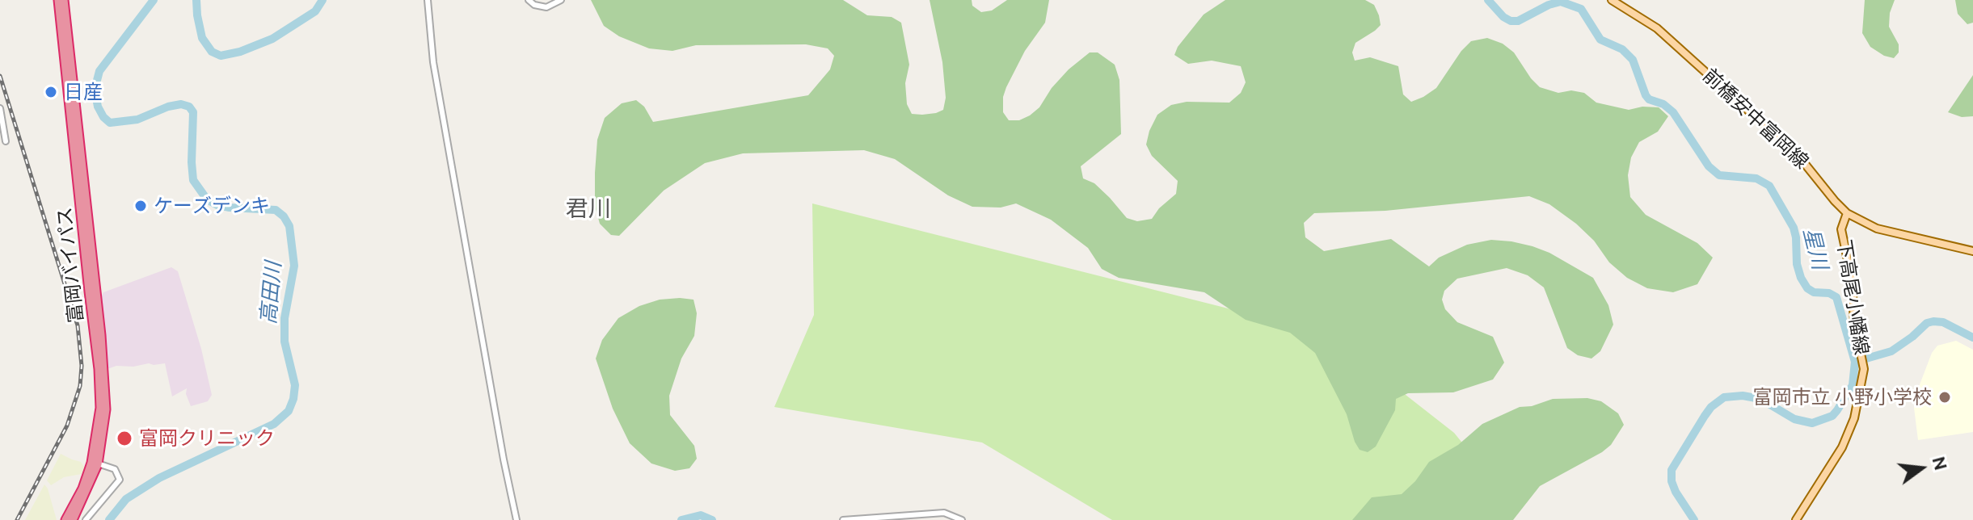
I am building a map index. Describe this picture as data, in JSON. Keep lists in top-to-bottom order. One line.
{"streets":{"highway":["富岡バイパス"],"main road":["前橋安中富岡線","下高尾小幡線"]},"crossings":[["前橋安中富岡線","下高尾小幡線"]],"districts":["君川"],"water":["星川","高田川"],"places":["日産","ケーズデンキ","富岡市立 小野小学校","富岡クリニック"],"north":"right"}
